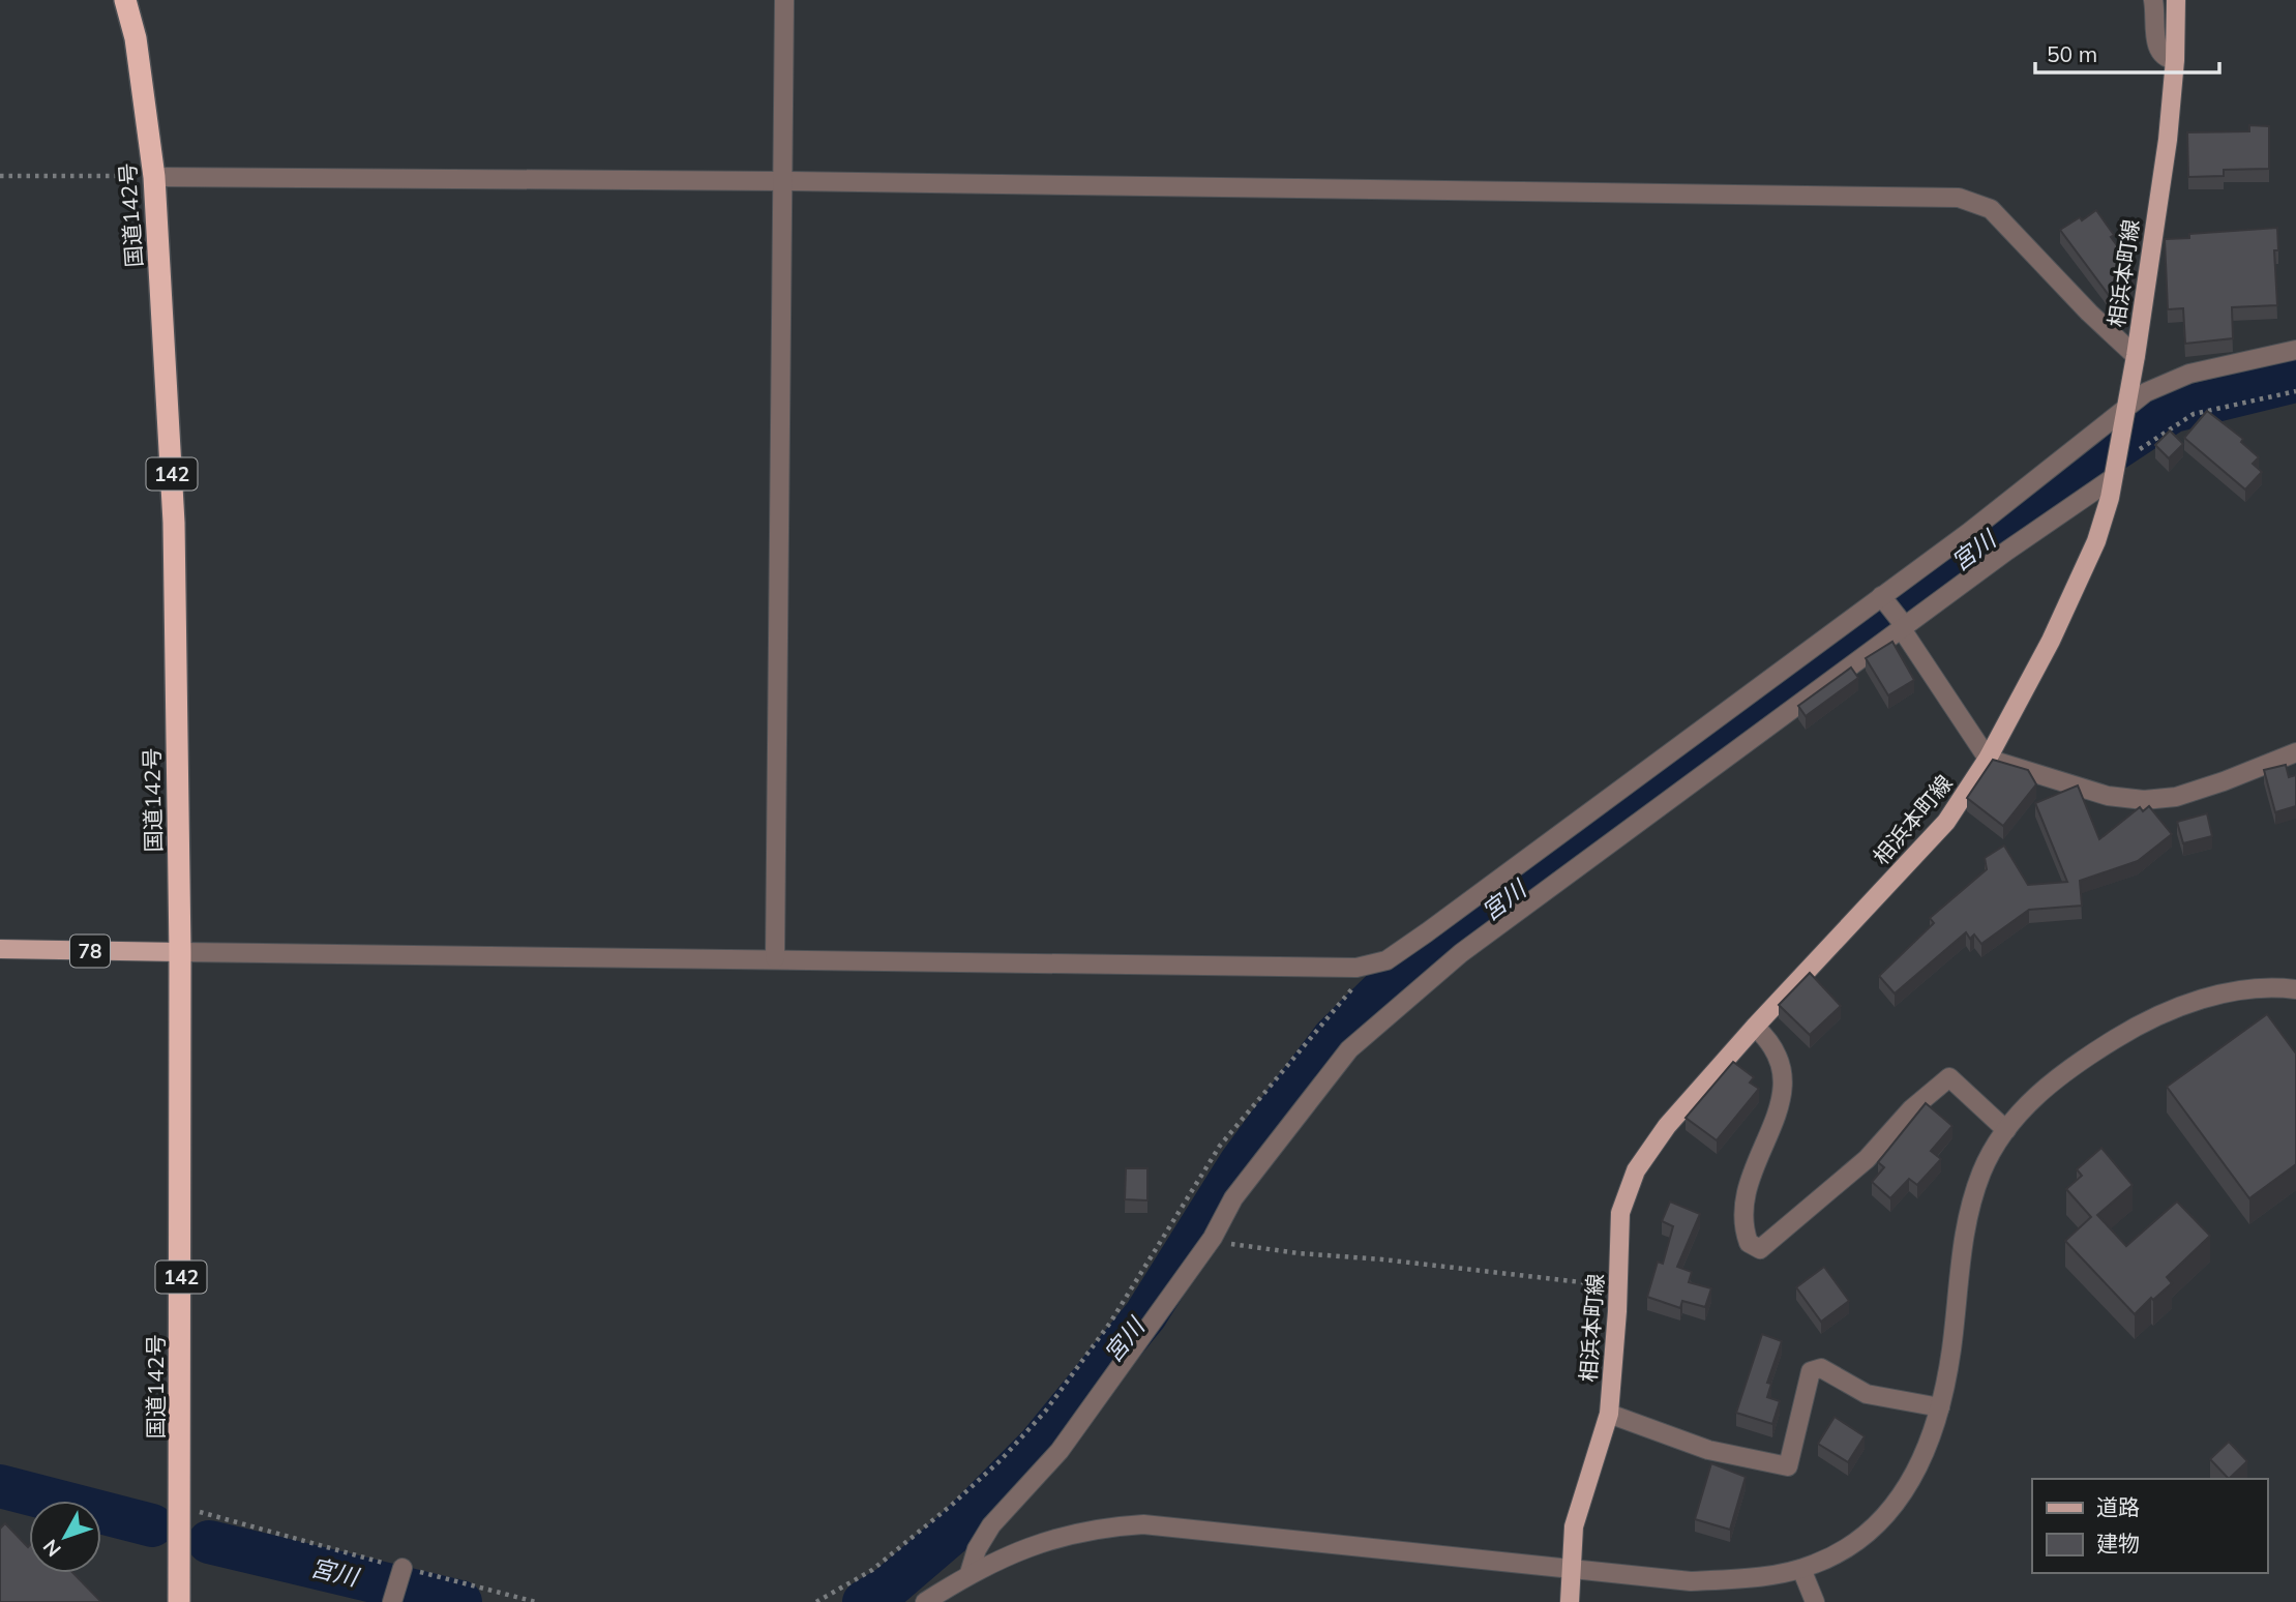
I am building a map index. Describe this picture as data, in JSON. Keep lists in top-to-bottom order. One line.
{"streets":{"highway":["国道142号","142"],"main road":["相浜本町線","78"]},"crossings":[["国道142号","78"]],"water":["宮川"],"legend":["道路","建物"],"scale_bar":"50 m","north":"bottom left"}
